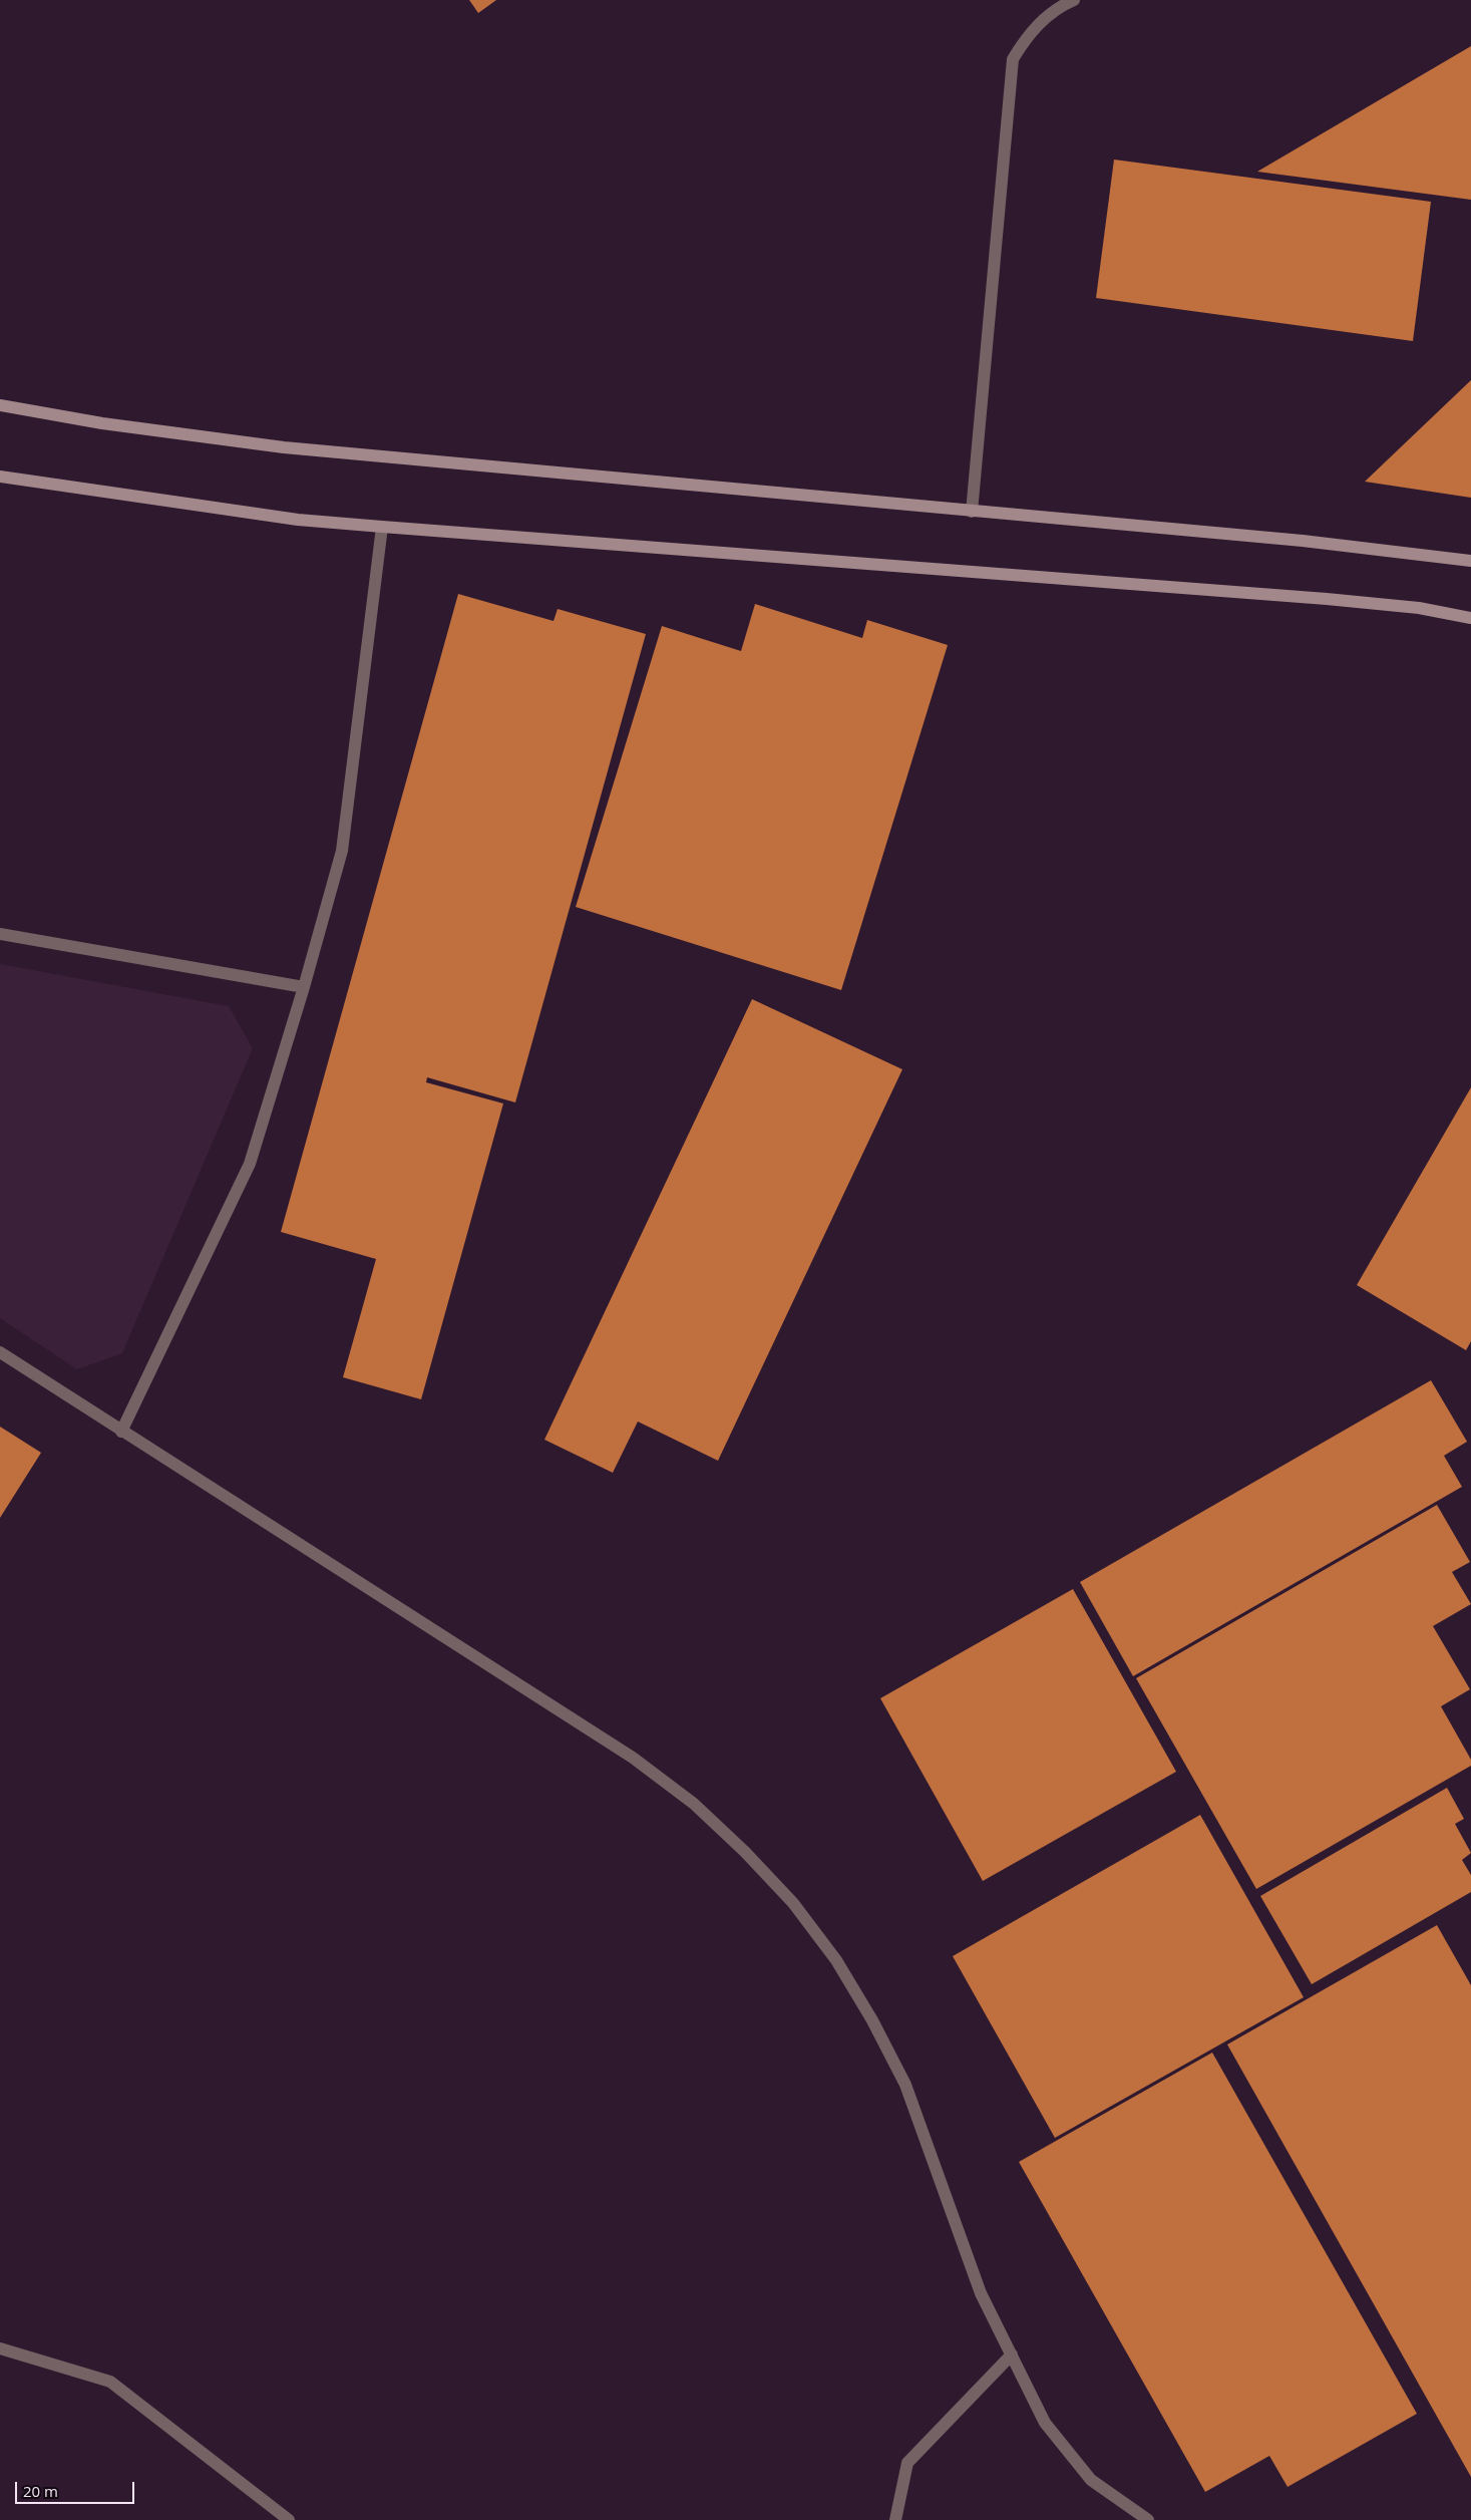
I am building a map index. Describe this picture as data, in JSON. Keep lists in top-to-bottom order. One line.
{"scale_bar":"20 m"}
